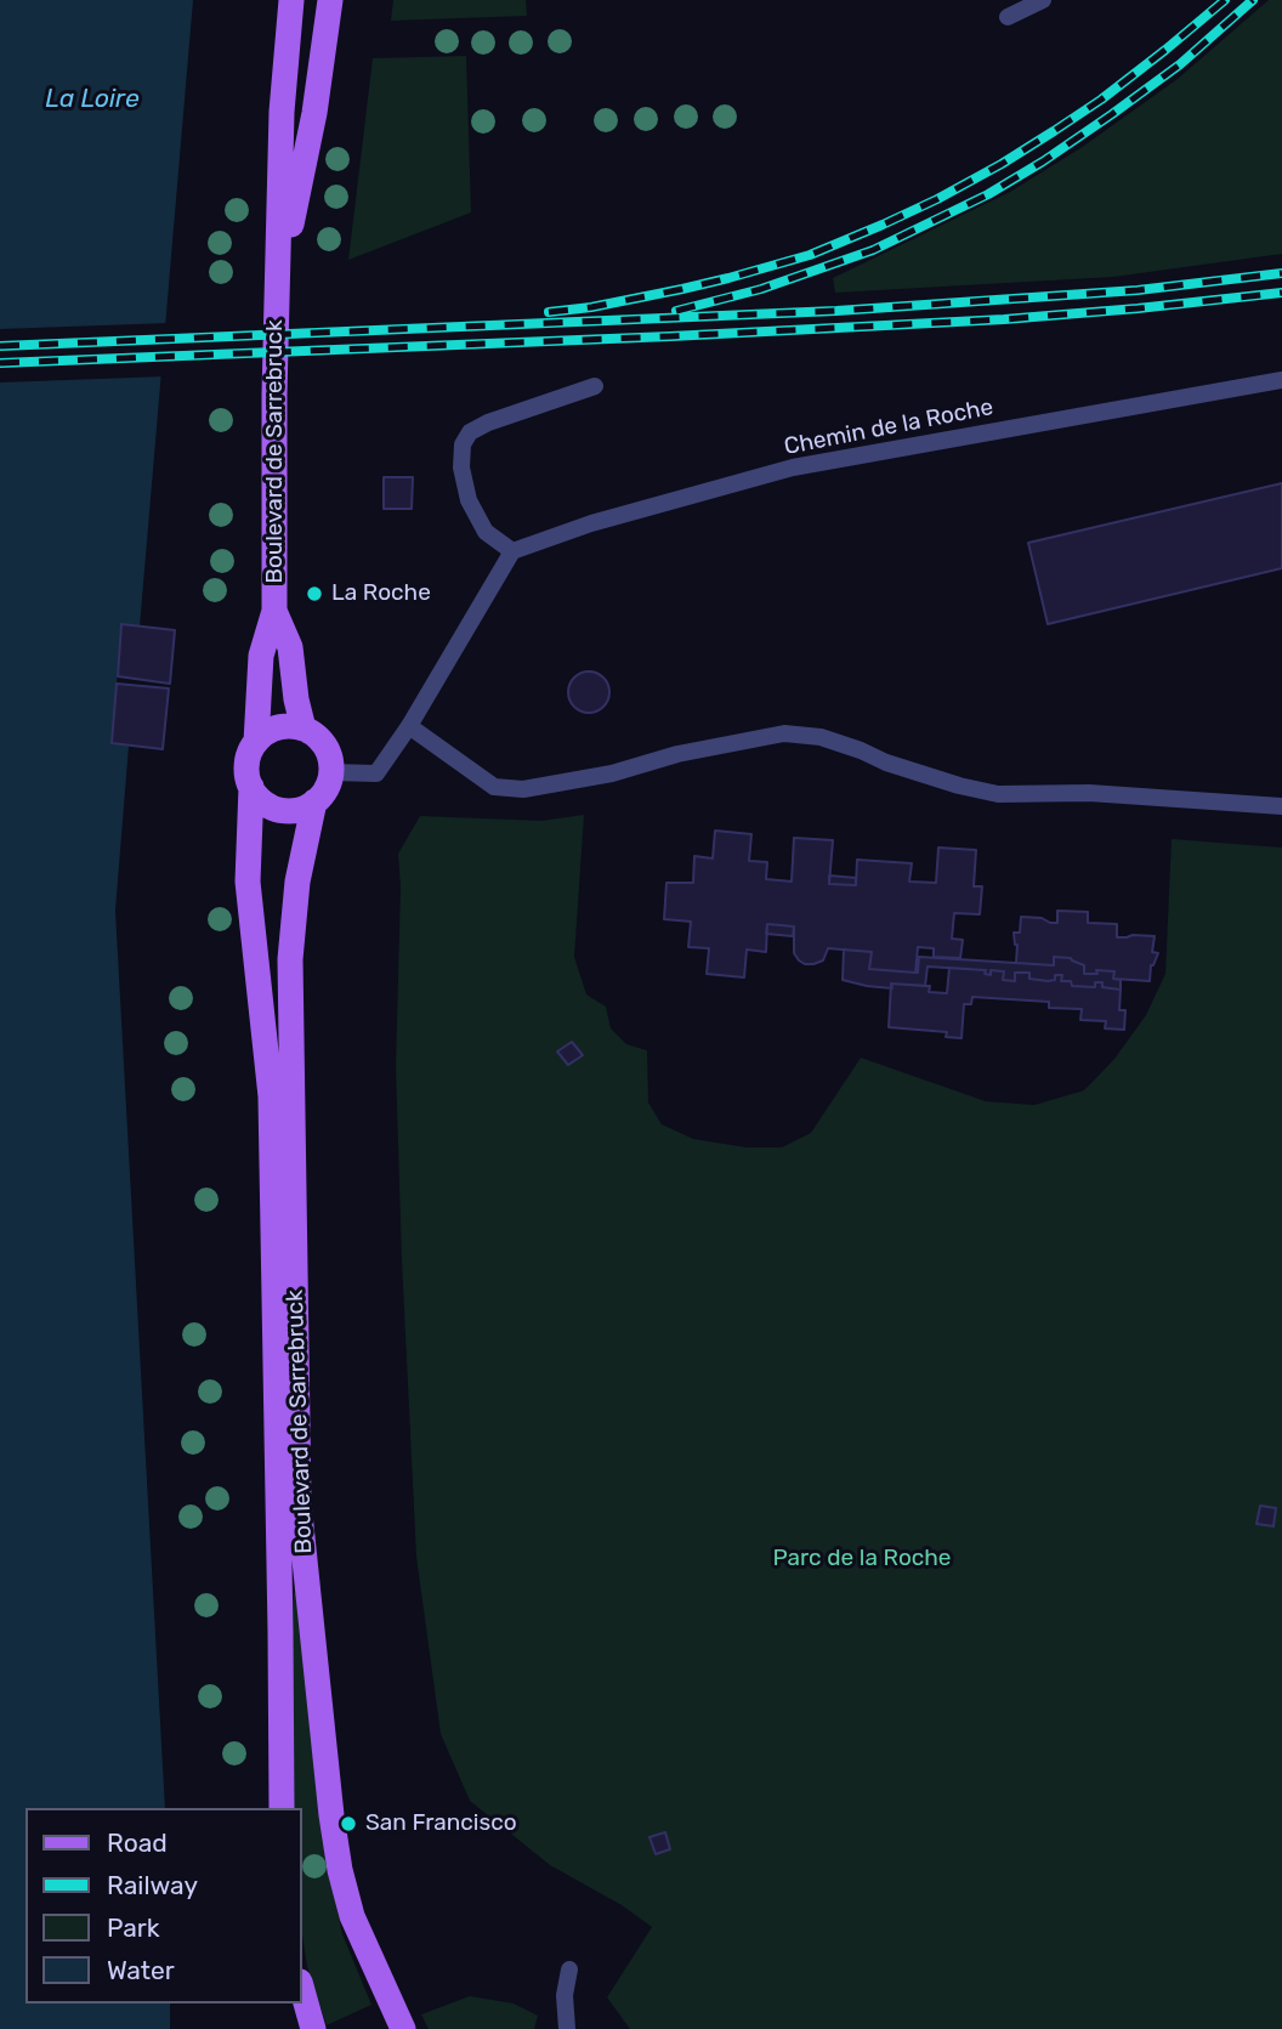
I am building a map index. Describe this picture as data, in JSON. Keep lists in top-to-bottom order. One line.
{"streets":{"main road":["Boulevard de Sarrebruck"],"street":["Chemin de la Roche"]},"water":["La Loire"],"parks":["Parc de la Roche"],"places":["La Roche","San Francisco"],"legend":["Road","Railway","Park","Water"]}
